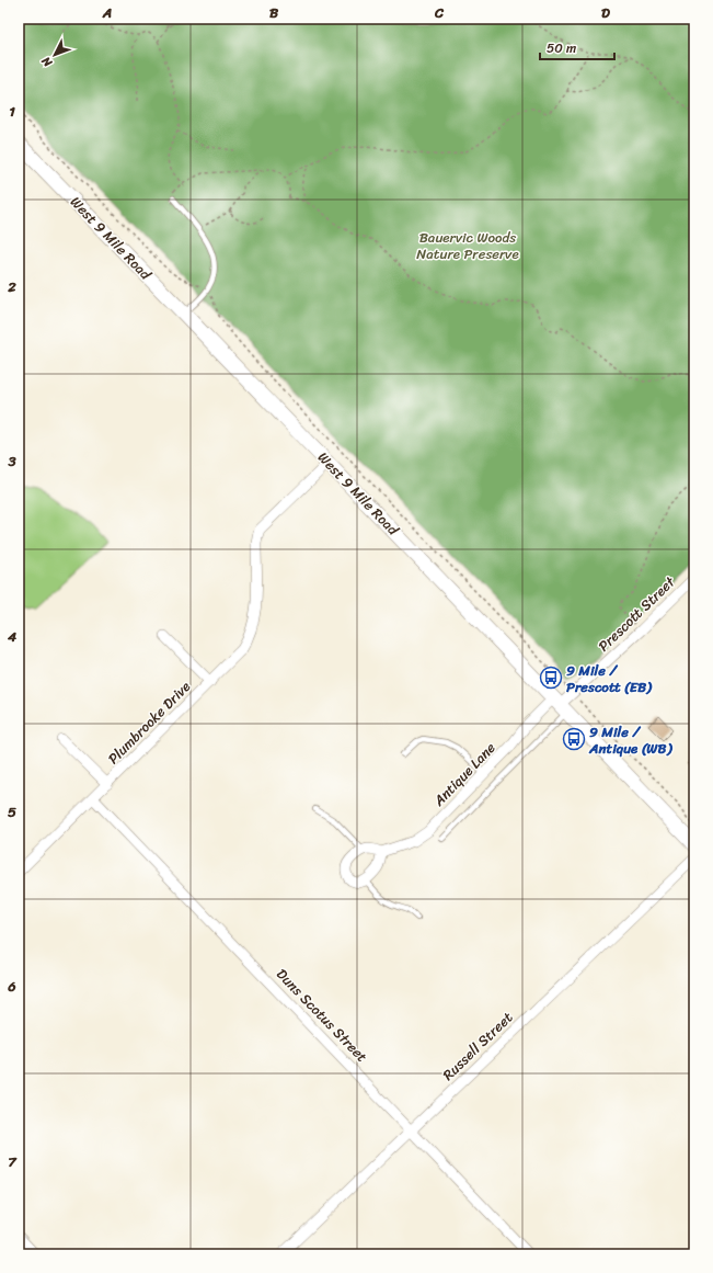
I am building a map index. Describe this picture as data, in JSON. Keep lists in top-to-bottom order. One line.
{"streets":{"main road":["West 9 Mile Road"],"street":["Prescott Street","Plumbrooke Drive","Antique Lane","Duns Scotus Street","Russell Street"]},"crossings":[["West 9 Mile Road","Prescott Street"],["West 9 Mile Road","Plumbrooke Drive"],["West 9 Mile Road","Antique Lane"],["Prescott Street","Antique Lane"],["Plumbrooke Drive","Duns Scotus Street"],["Duns Scotus Street","Russell Street"]],"parks":["Bauervic Woods Nature Preserve"],"places":{"bus stop":["9 Mile / Prescott (EB)","9 Mile / Antique (WB)"]},"scale_bar":"50 m","north":"bottom left","grid":{"columns":["A","B","C","D"],"rows":["1","2","3","4","5","6","7"]}}
